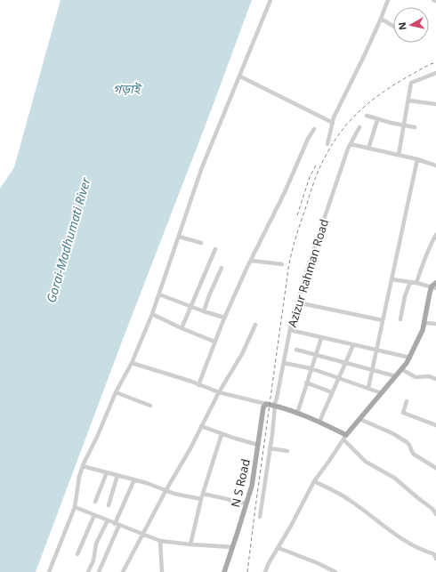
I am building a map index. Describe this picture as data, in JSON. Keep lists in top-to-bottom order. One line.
{"streets":{"main road":["N S Road"],"street":["Azizur Rahman Road"]},"water":["গড়াই","Gorai-Madhumati River"],"north":"left"}
